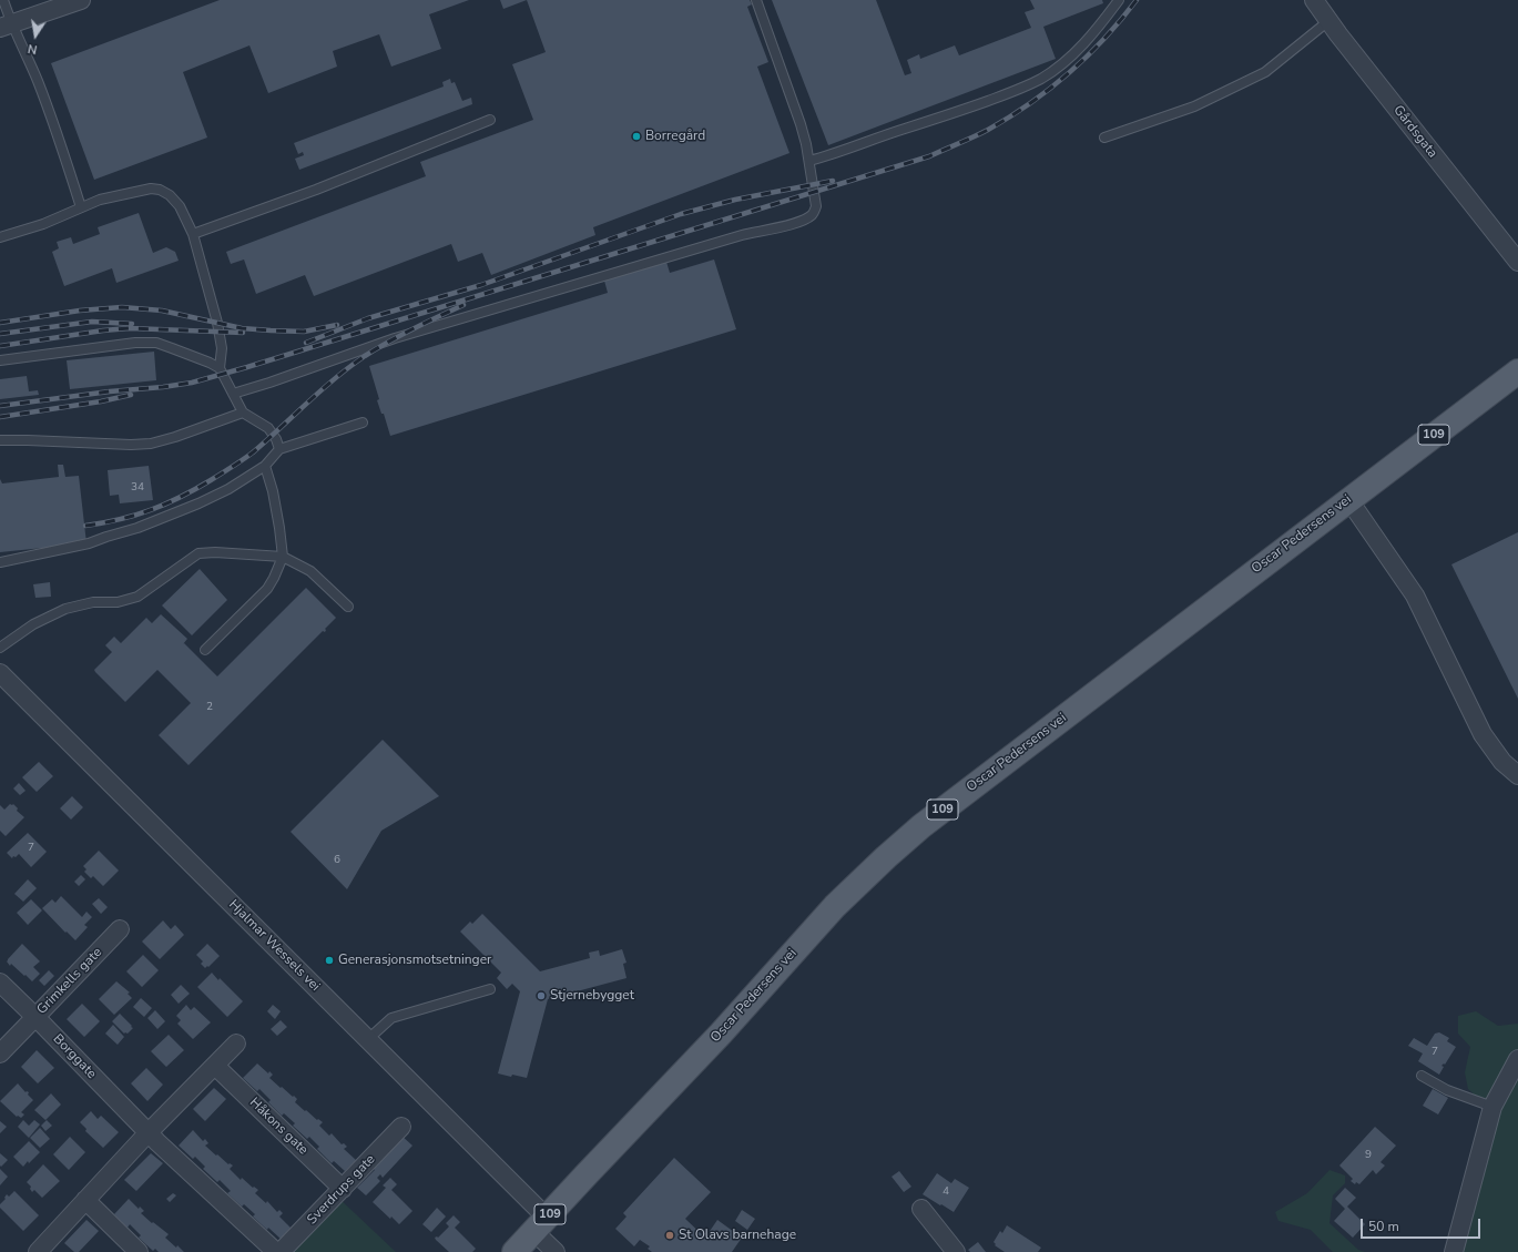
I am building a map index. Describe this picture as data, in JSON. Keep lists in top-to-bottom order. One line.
{"streets":{"main road":["109","Oscar Pedersens vei"],"street":["Gårdsgata","Hjalmar Wessels vei","Grimkells gate","Borggate","Håkons gate","Sverdrups gate"]},"crossings":[["Oscar Pedersens vei","Hjalmar Wessels vei"],["Grimkells gate","Borggate"],["Håkons gate","Sverdrups gate"]],"places":["Borregård","Generasjonsmotsetninger","Stjernebygget","St Olavs barnehage"],"house_numbers":["34","2","7","6","7","9","4"],"scale_bar":"50 m","north":"bottom"}
